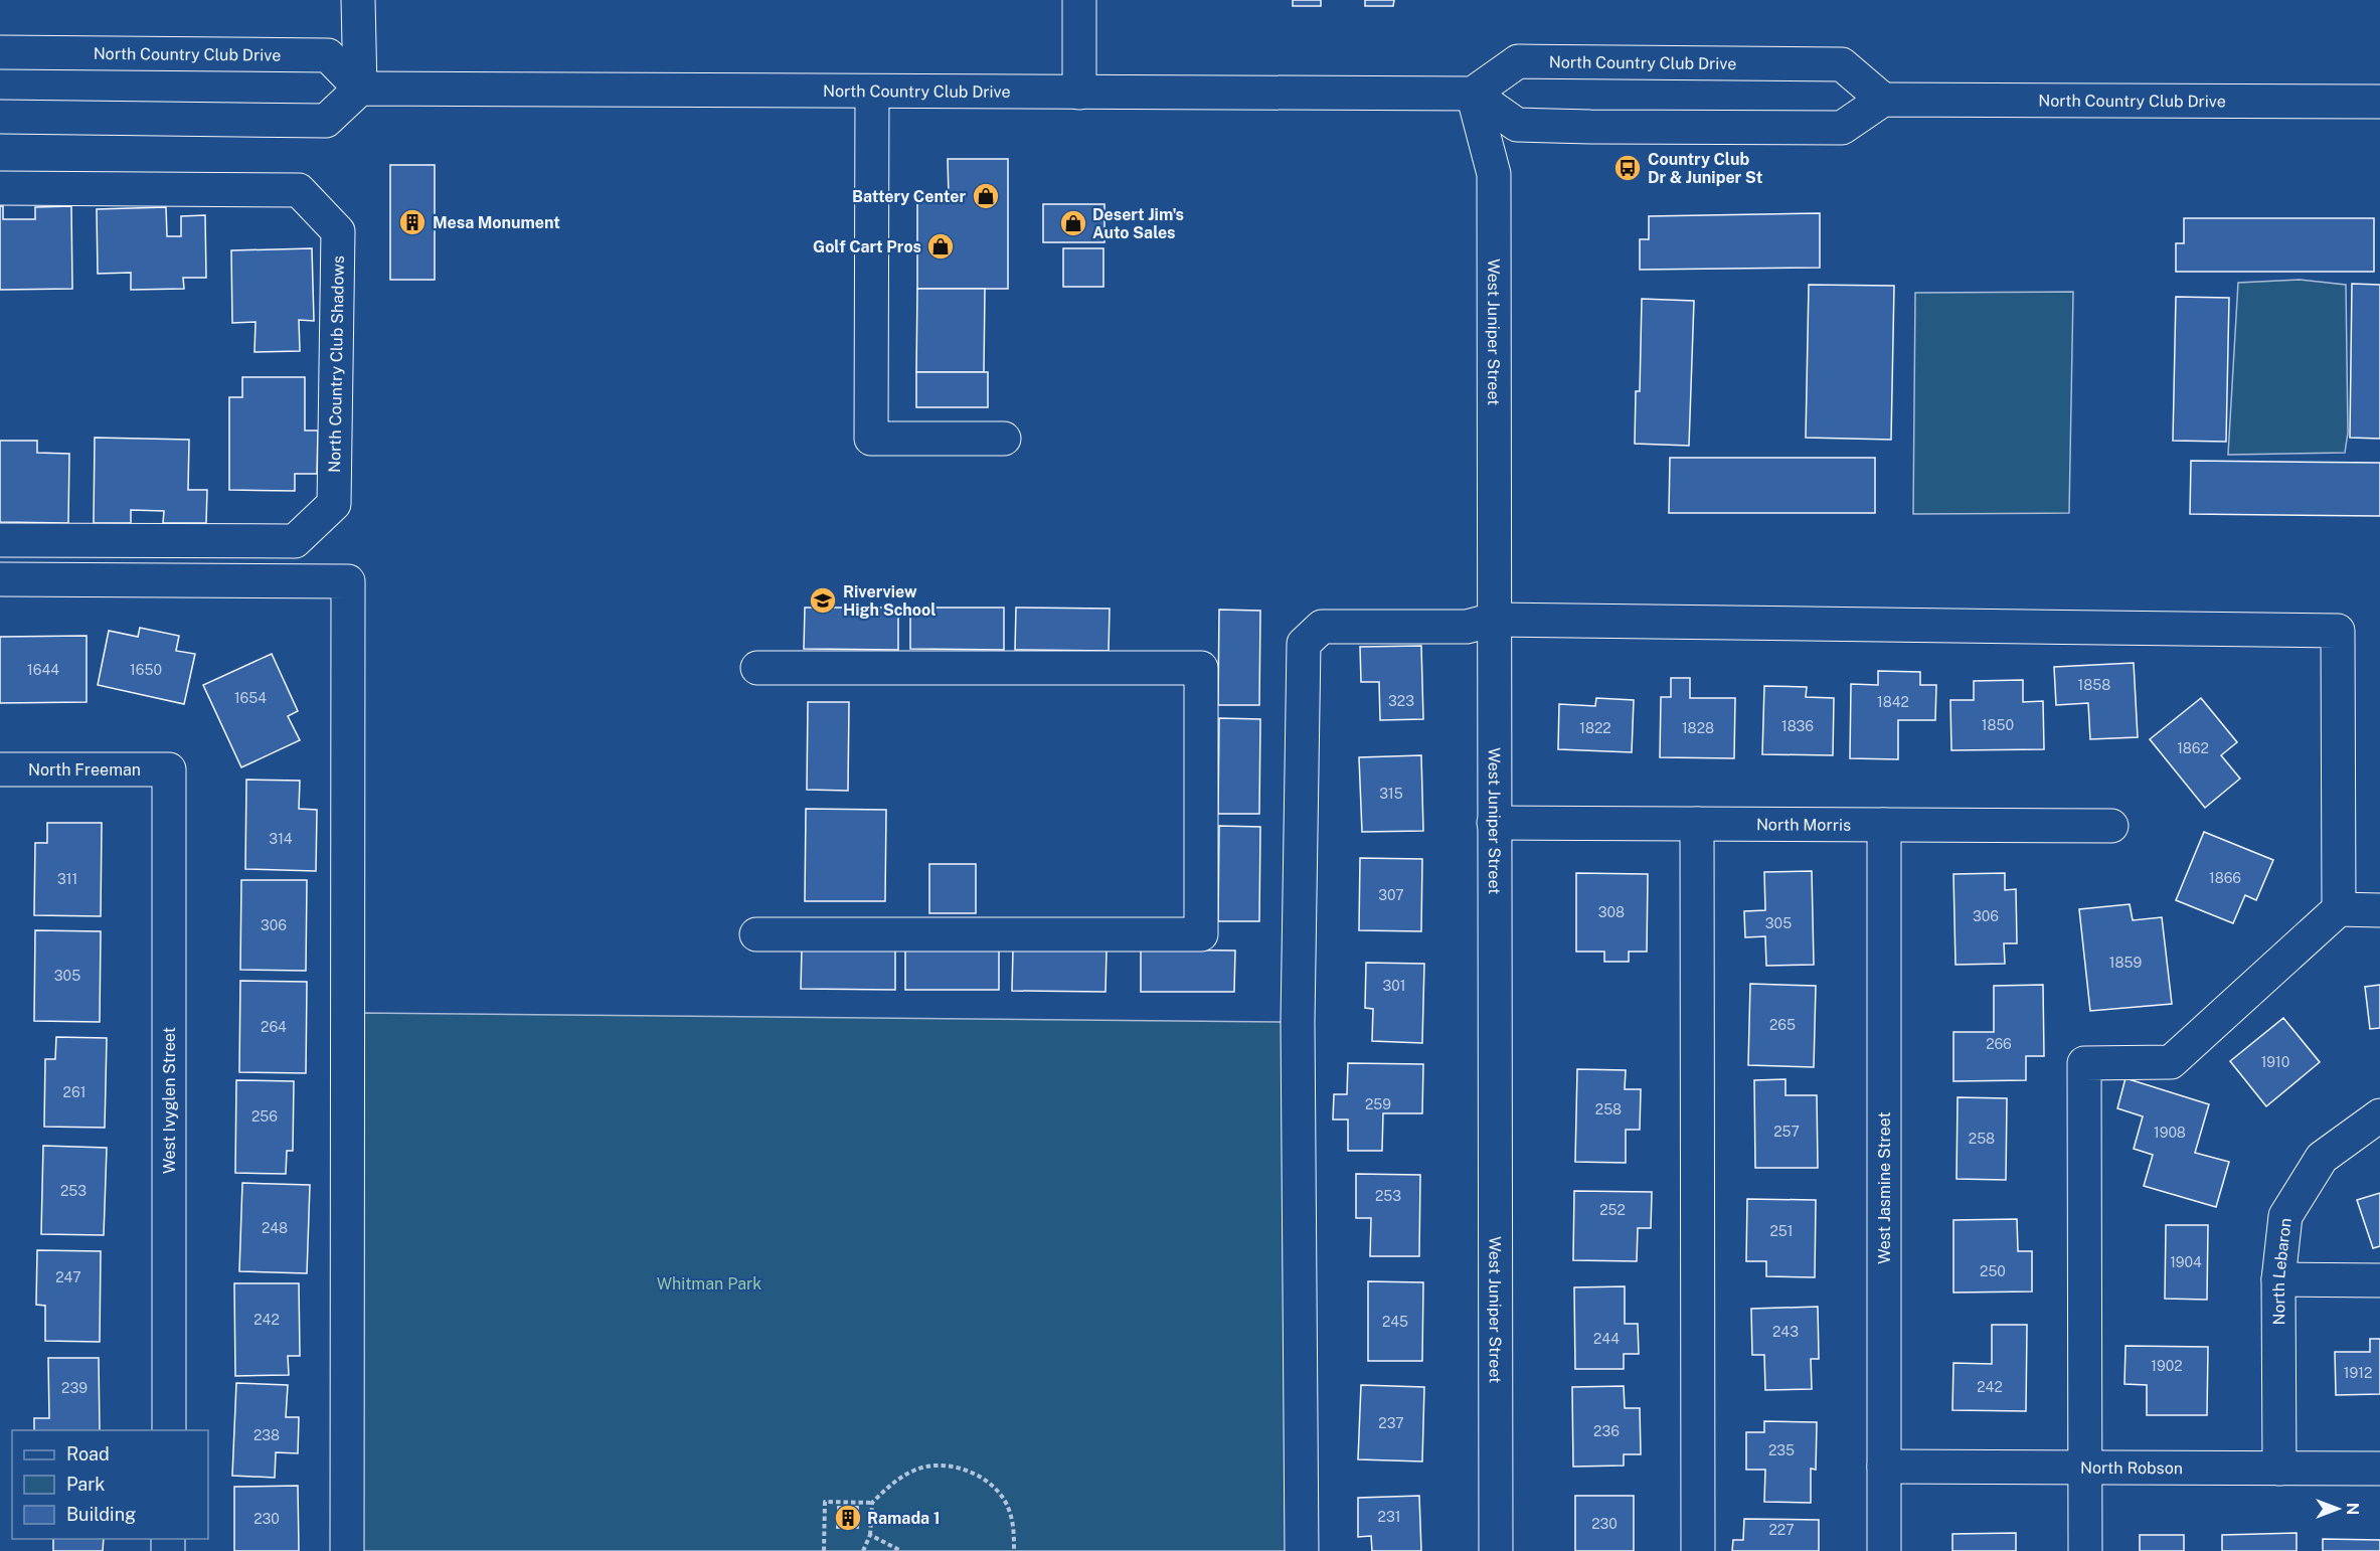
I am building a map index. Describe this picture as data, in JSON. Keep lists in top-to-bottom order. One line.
{"streets":{"street":["North Country Club Drive","West Juniper Street","North Country Club Shadows","North Freeman","North Morris","West Ivyglen Street","West Jasmine Street","North Lebaron","North Robson"]},"crossings":[["North Country Club Drive","West Juniper Street"],["West Juniper Street","North Morris"],["North Freeman","West Ivyglen Street"],["North Morris","West Jasmine Street"],["West Jasmine Street","North Robson"],["North Lebaron","North Robson"]],"parks":["Whitman Park"],"places":{"bus stop":["Country Club Dr & Juniper St"],"shop":["Battery Center","Desert Jim's Auto Sales","Golf Cart Pros"],"building":["Mesa Monument","Ramada 1"],"school or university":["Riverview High School"]},"house_numbers":["1644","1650","1858","1654","323","1842","1850","1836","1822","1828","1862","315","314","1866","311","307","308","306","305","306","1859","305","301","265","264","266","1910","261","259","258","256","257","1908","258","253","253","252","248","251","1904","250","247","242","245","243","244","1902","1912","242","239","237","236","238","235","231","230","230","227"],"legend":["Road","Park","Building"],"north":"right"}
